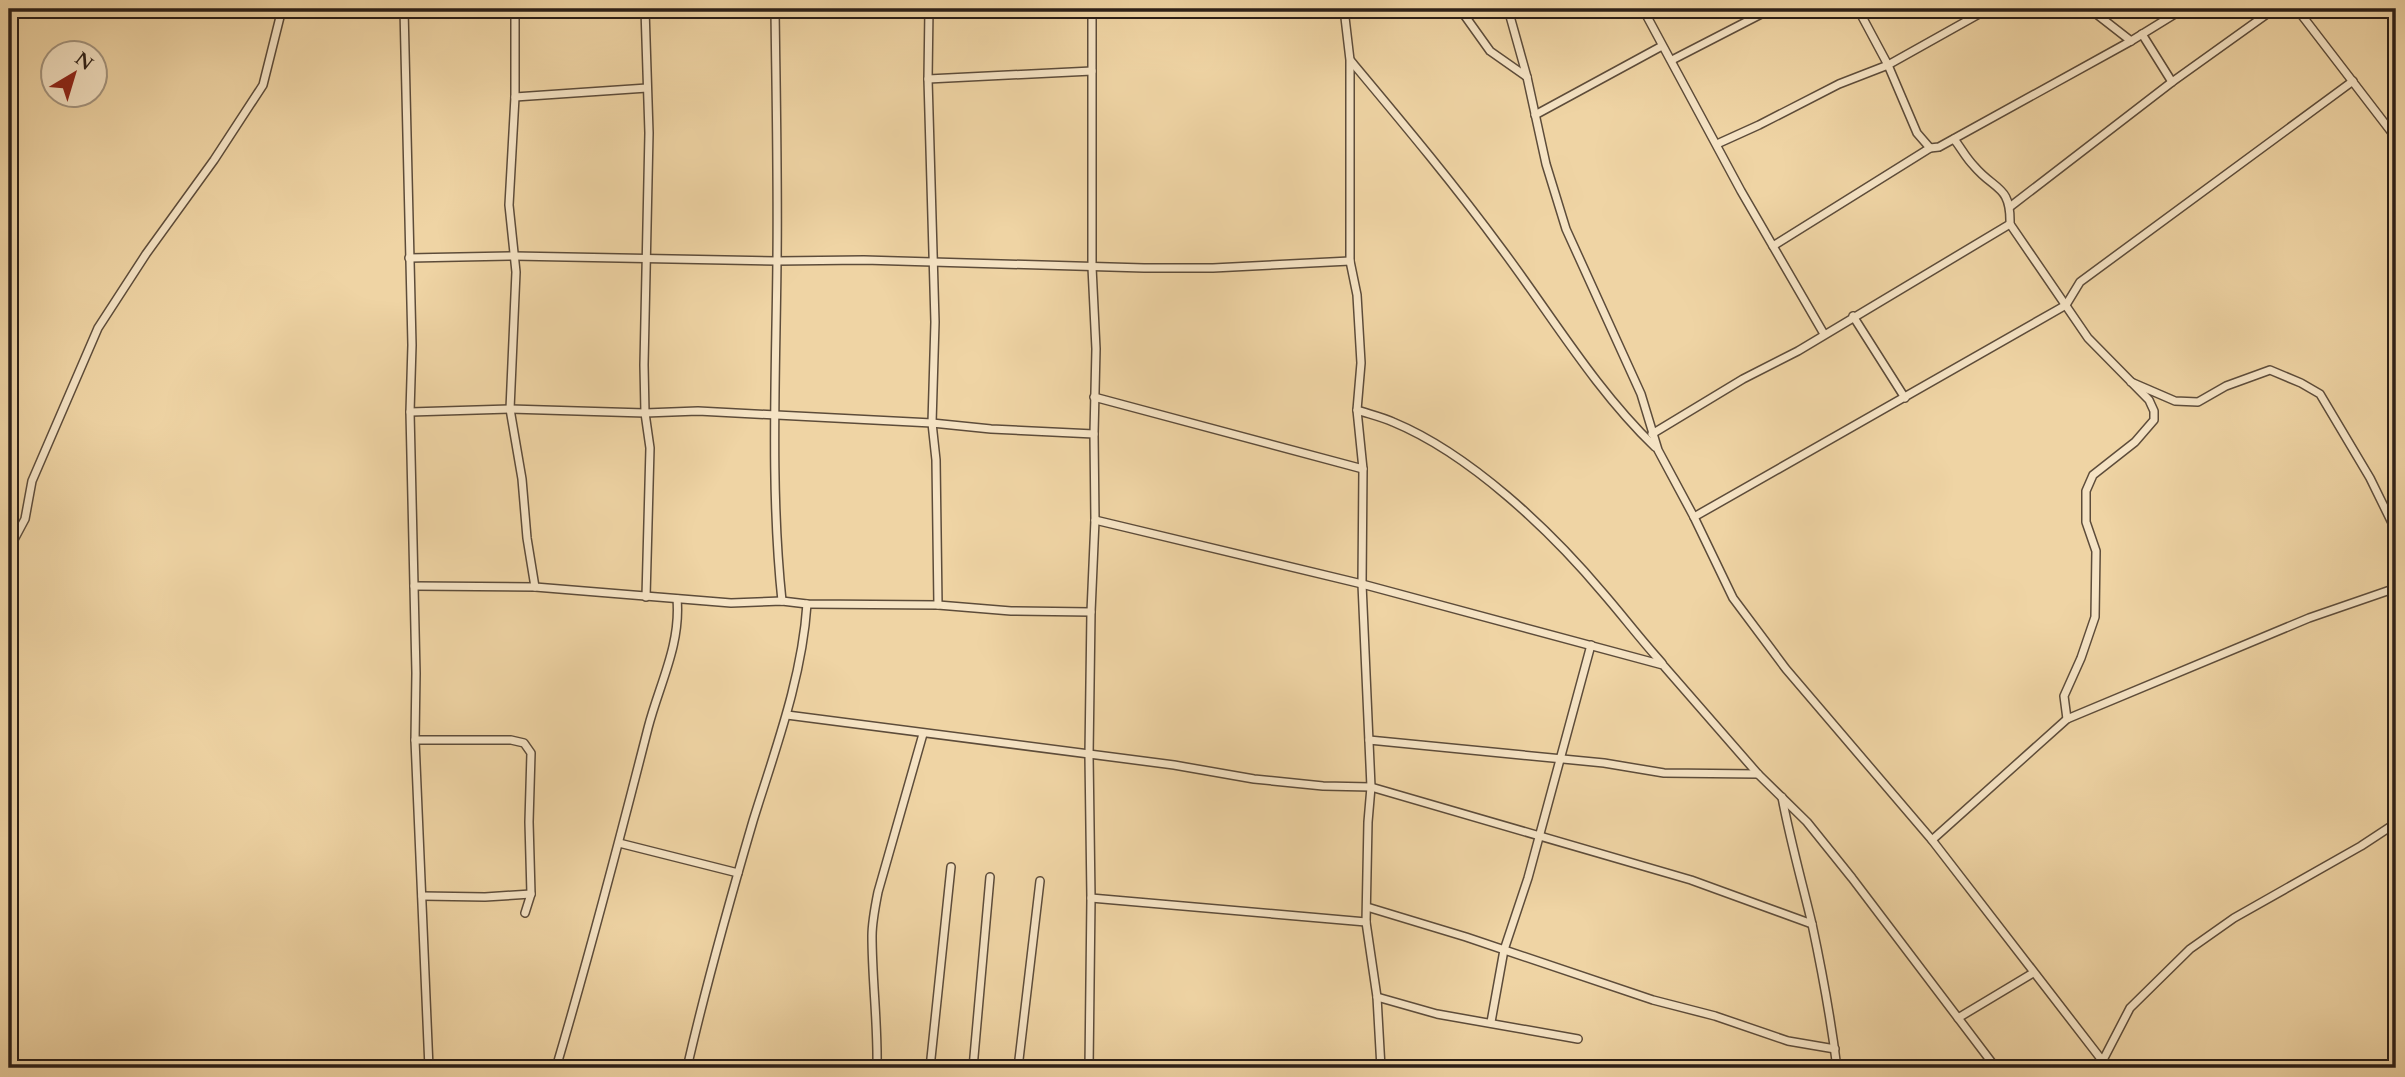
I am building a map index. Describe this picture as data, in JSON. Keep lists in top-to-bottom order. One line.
{"north":"top right"}
